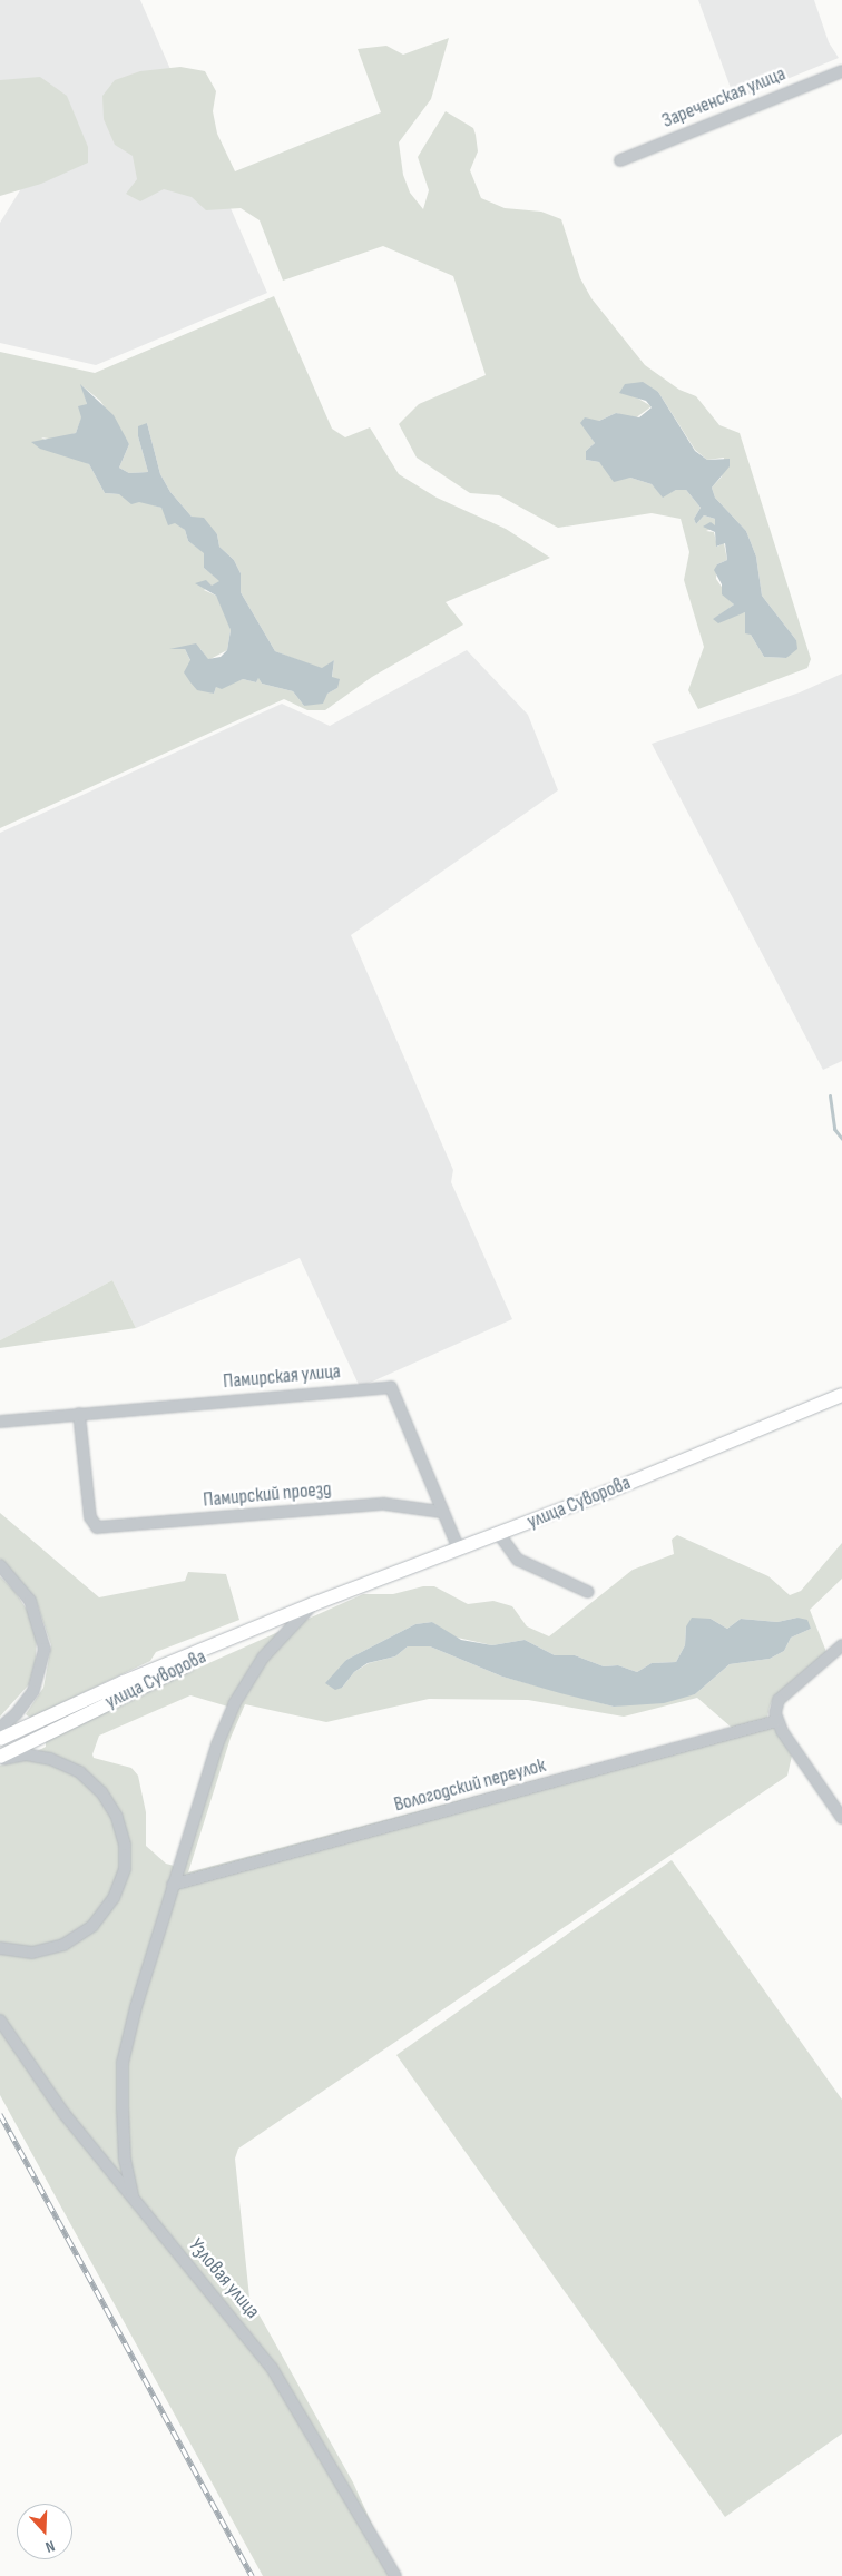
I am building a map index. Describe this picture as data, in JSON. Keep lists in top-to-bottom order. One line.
{"streets":{"main road":["улица Суворова"],"street":["Зареченская улица","Памирская улица","Памирский проезд","Вологодский переулок","Узловая улица"]},"crossings":[["Памирская улица","Памирский проезд"],["Памирская улица","улица Суворова"]],"north":"bottom"}
